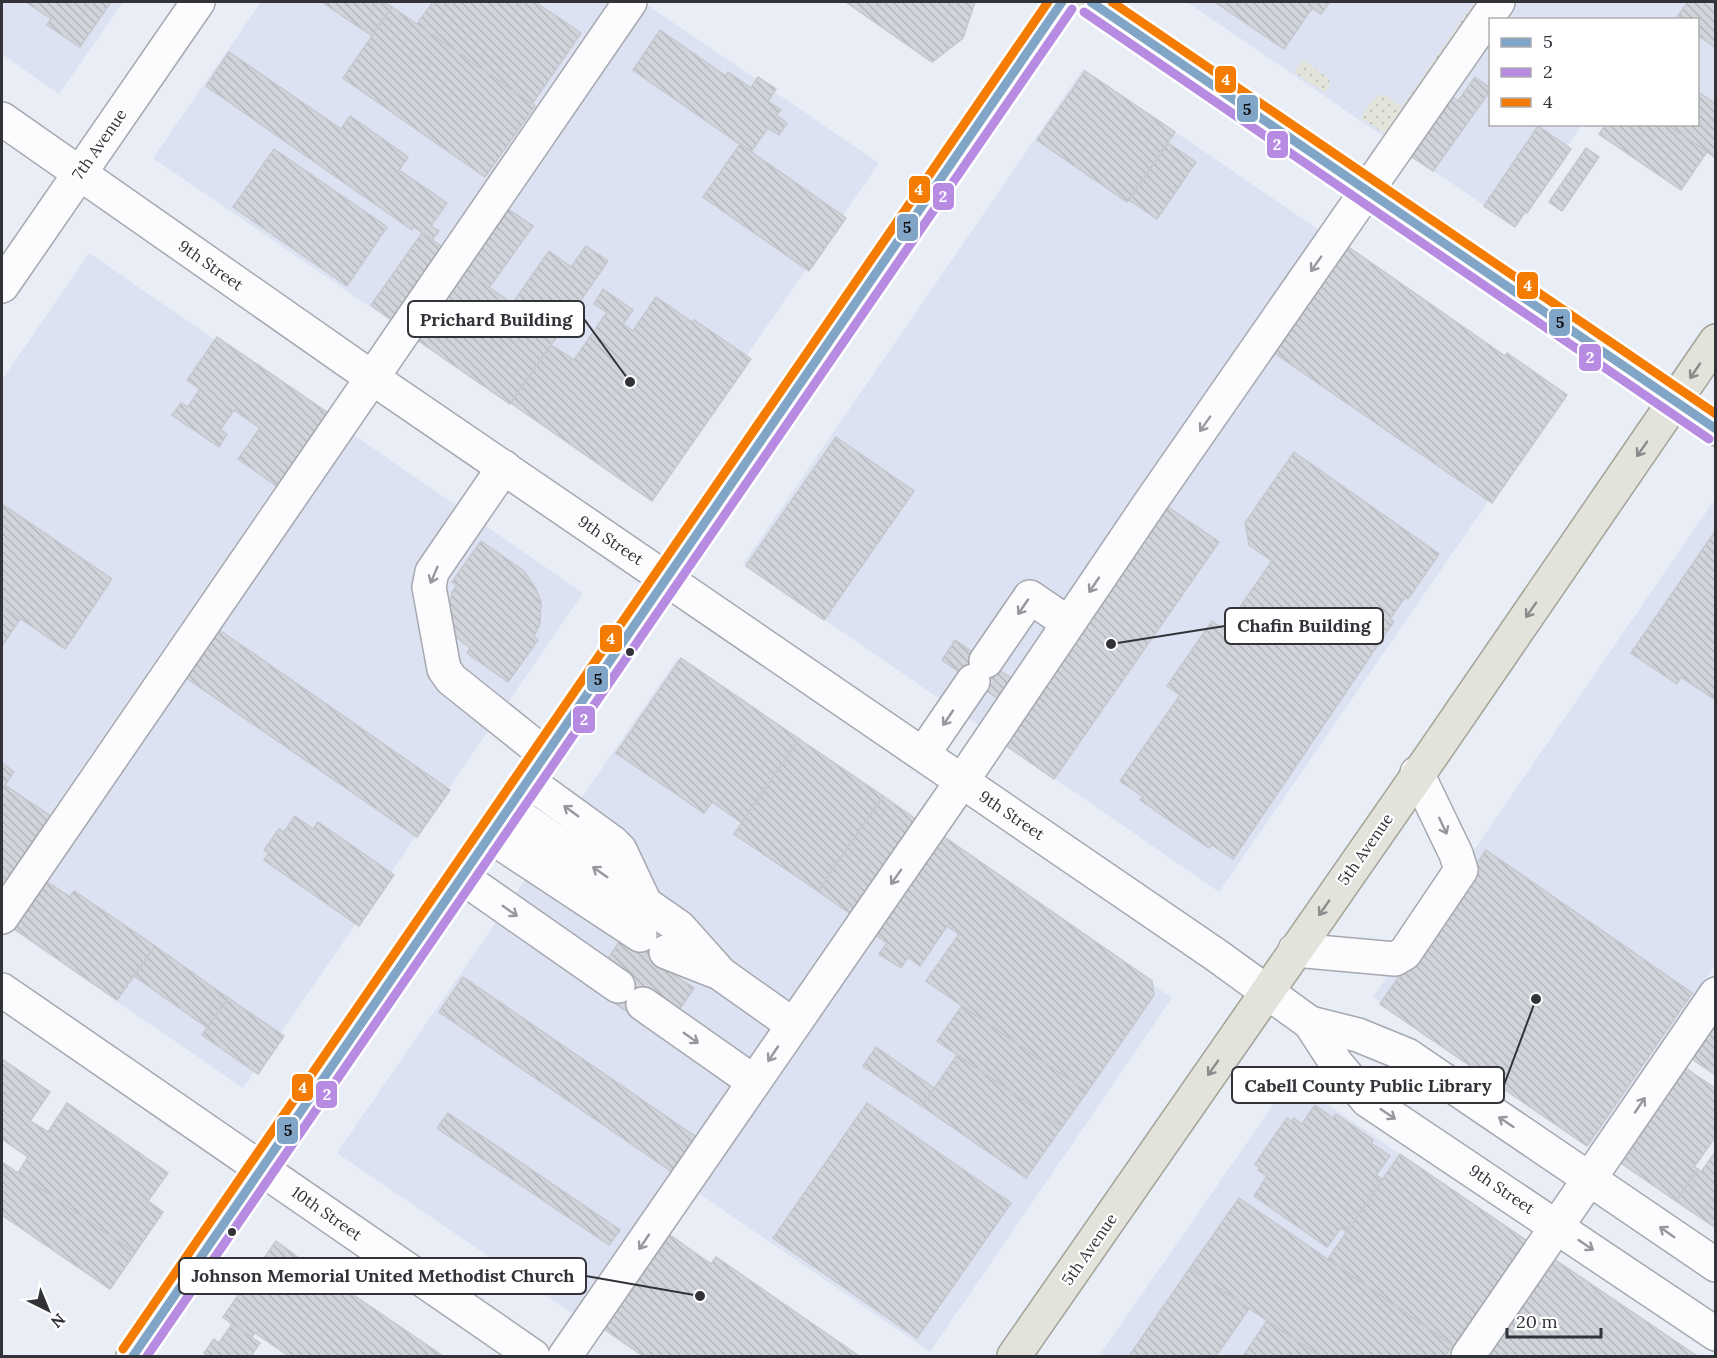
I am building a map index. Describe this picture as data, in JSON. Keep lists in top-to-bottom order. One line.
{"streets":{"main road":["5th Avenue"],"street":["7th Avenue","9th Street","10th Street"]},"crossings":[["7th Avenue","9th Street"],["9th Street","5th Avenue"]],"one_way":["5th Avenue"],"places":["Prichard Building","Chafin Building","Cabell County Public Library","Johnson Memorial United Methodist Church"],"lines":["transit line 5","transit line 4","transit line 2"],"legend":["5","2","4"],"scale_bar":"20 m","north":"bottom right"}
